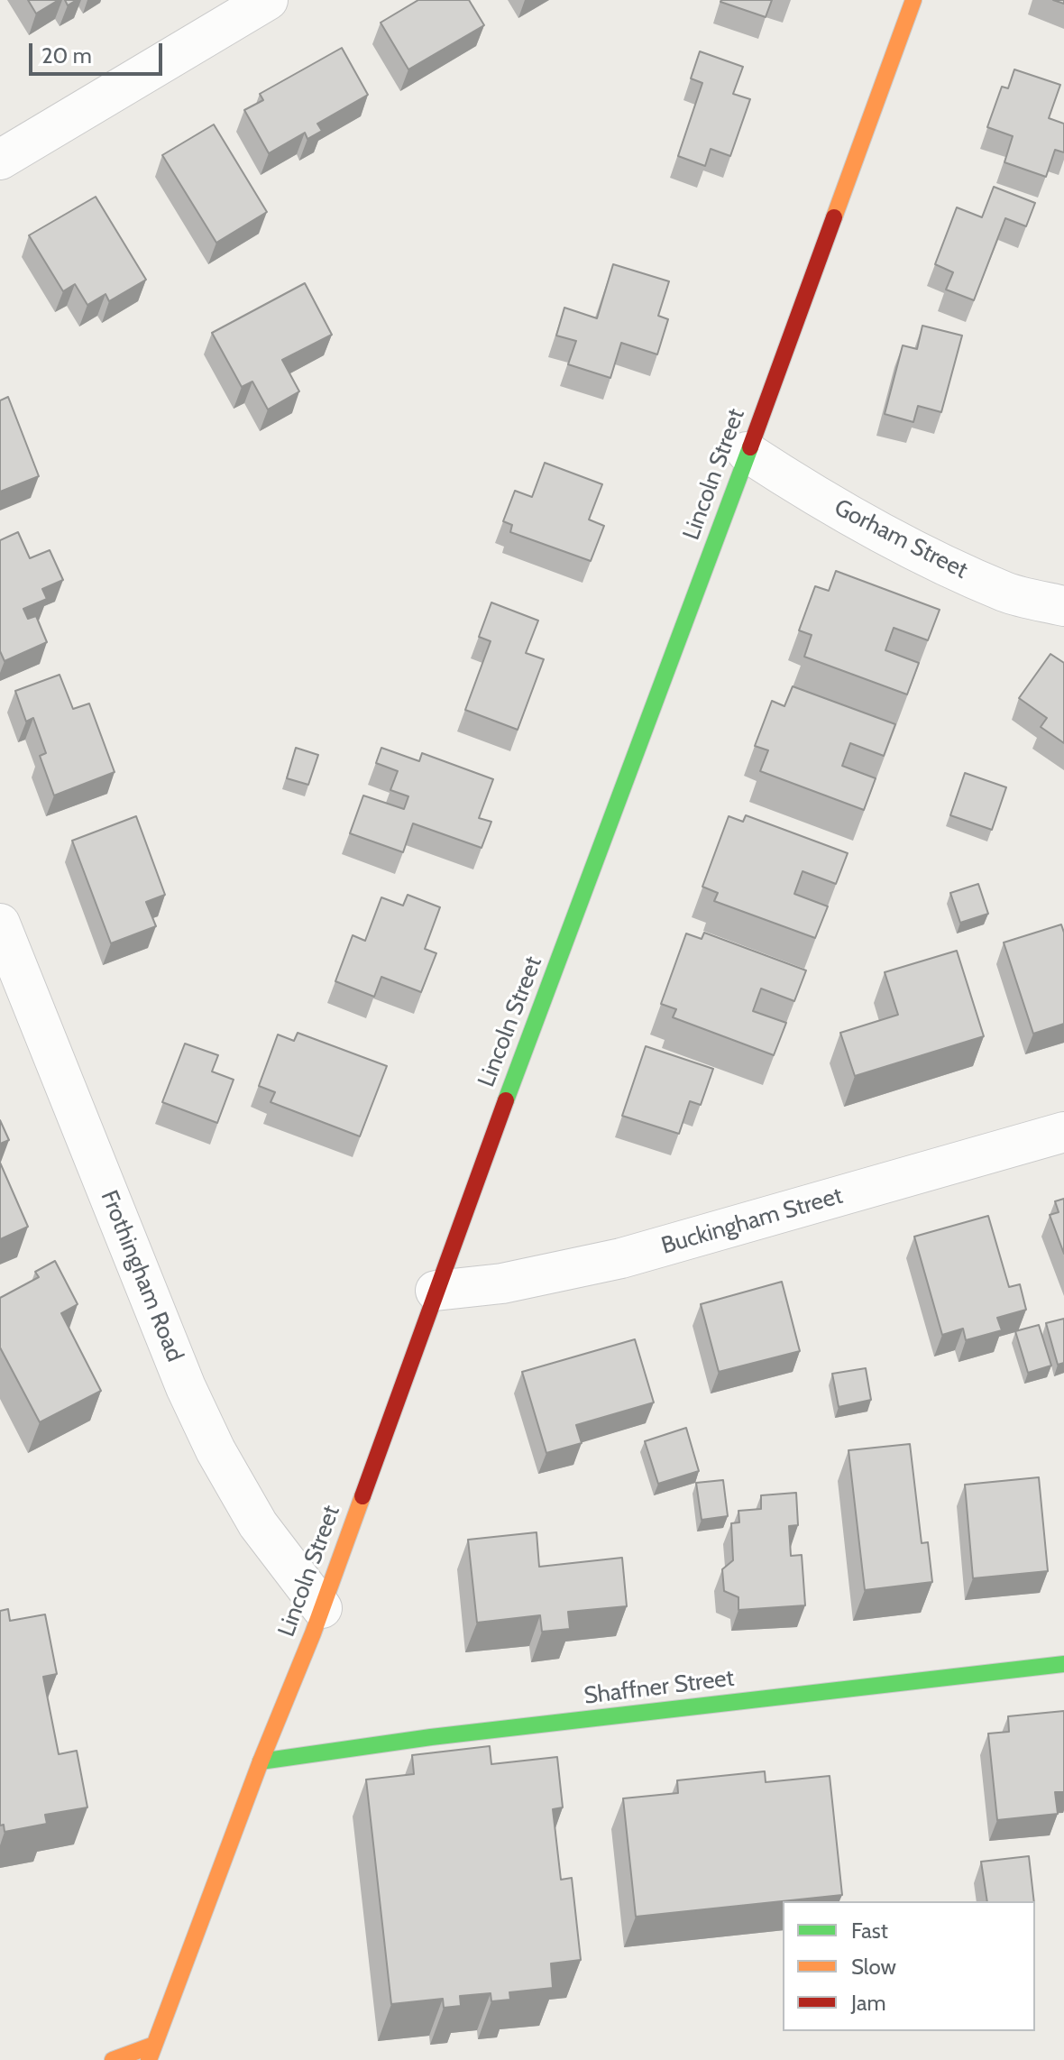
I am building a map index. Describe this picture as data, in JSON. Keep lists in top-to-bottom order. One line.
{"streets":{"main road":["Lincoln Street","Shaffner Street"],"street":["Gorham Street","Buckingham Street","Frothingham Road"]},"crossings":[["Lincoln Street","Gorham Street"],["Lincoln Street","Buckingham Street"],["Lincoln Street","Frothingham Road"],["Lincoln Street","Shaffner Street"]],"legend":["Fast","Slow","Jam"],"scale_bar":"20 m"}
